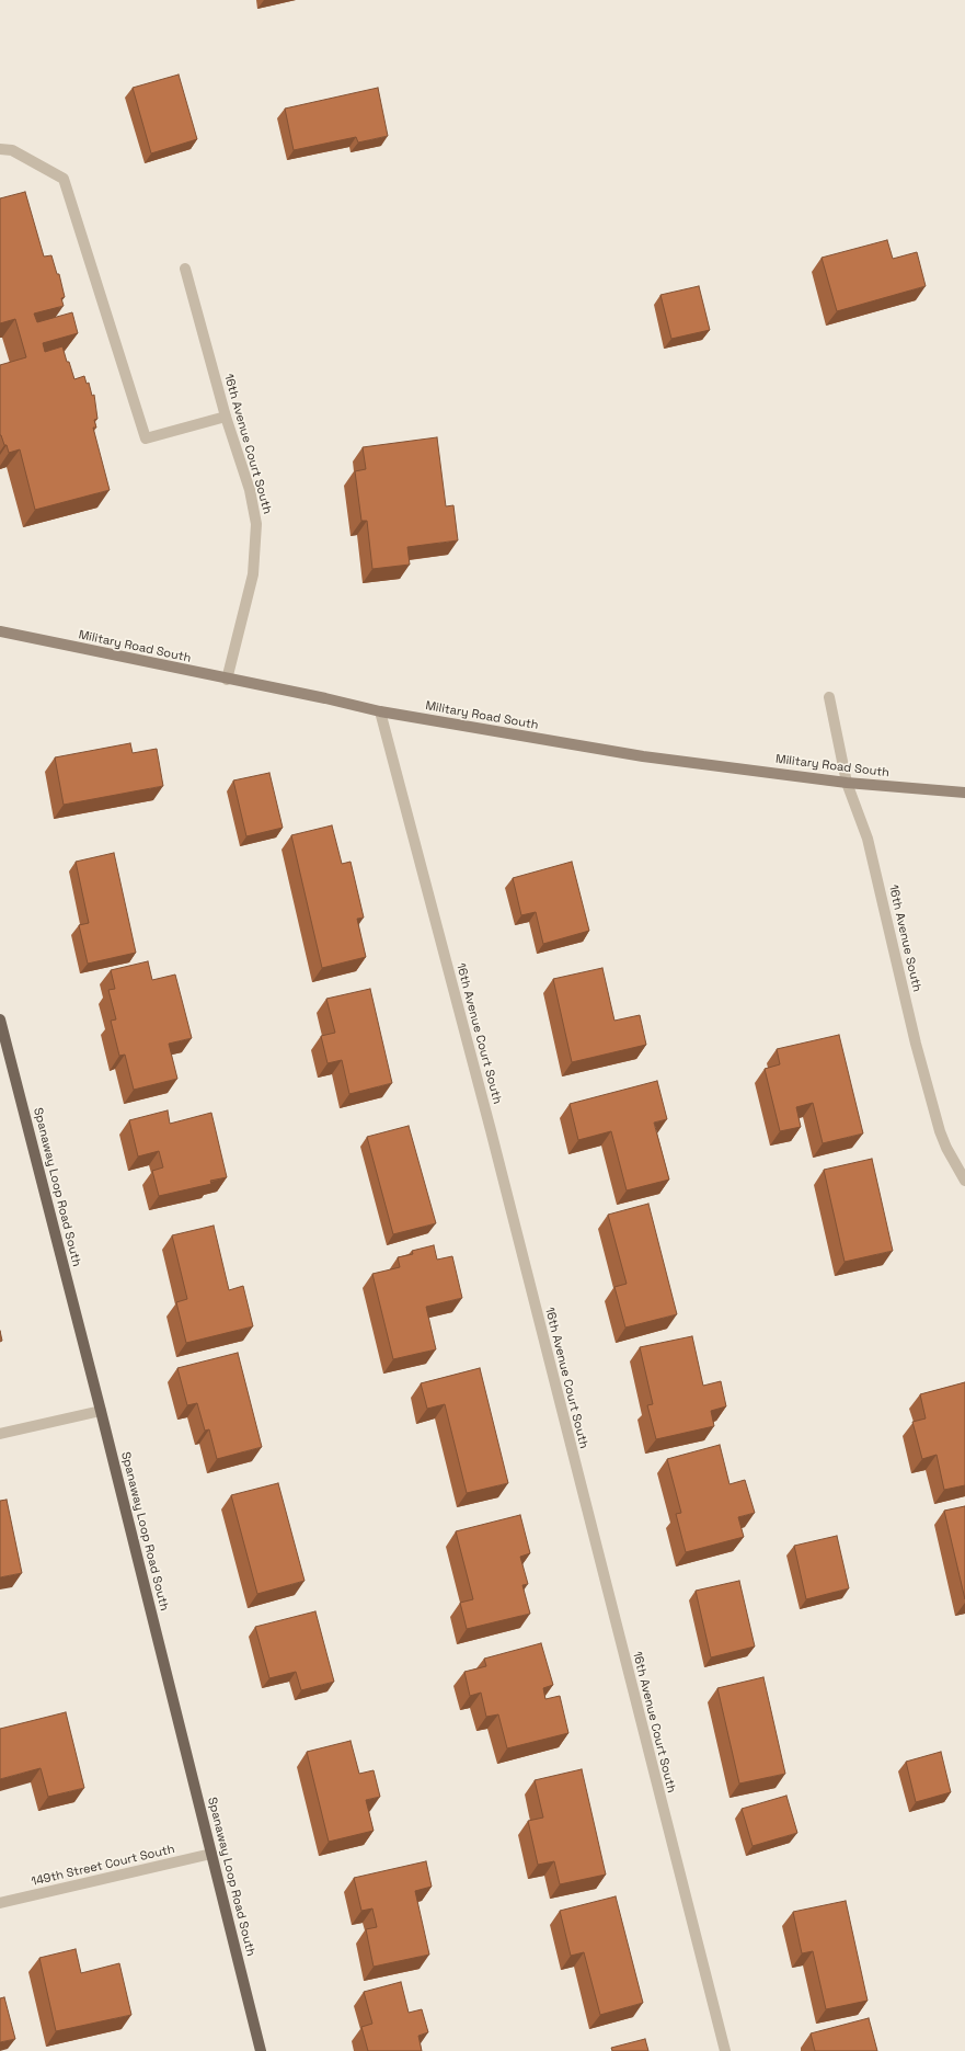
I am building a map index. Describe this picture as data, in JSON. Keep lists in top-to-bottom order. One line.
{"streets":{"main road":["Military Road South","Spanaway Loop Road South"],"street":["16th Avenue Court South","16th Avenue South","149th Street Court South"]},"crossings":[["16th Avenue Court South","Military Road South"],["Military Road South","16th Avenue South"],["Spanaway Loop Road South","149th Street Court South"]]}
